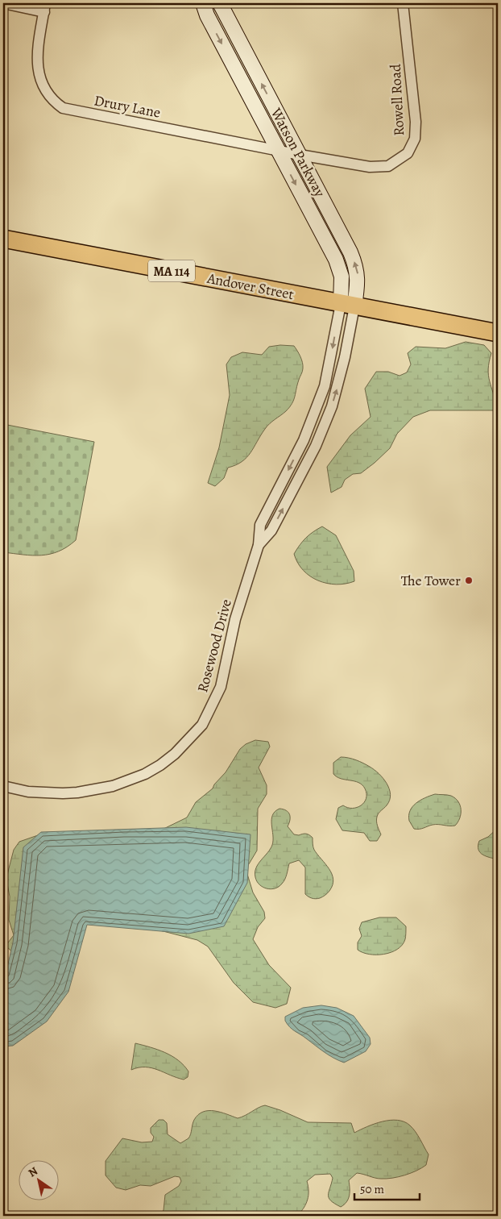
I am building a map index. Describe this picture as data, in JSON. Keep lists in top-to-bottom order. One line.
{"streets":{"highway":["MA 114","Andover Street"],"main road":["Watson Parkway"],"street":["Rowell Road","Drury Lane","Rosewood Drive"]},"crossings":[["Rowell Road","Drury Lane"],["Rowell Road","Watson Parkway"],["Drury Lane","Watson Parkway"],["Watson Parkway","Andover Street"],["Watson Parkway","Rosewood Drive"],["Andover Street","Rosewood Drive"]],"places":["The Tower"],"scale_bar":"50 m","north":"top left"}
